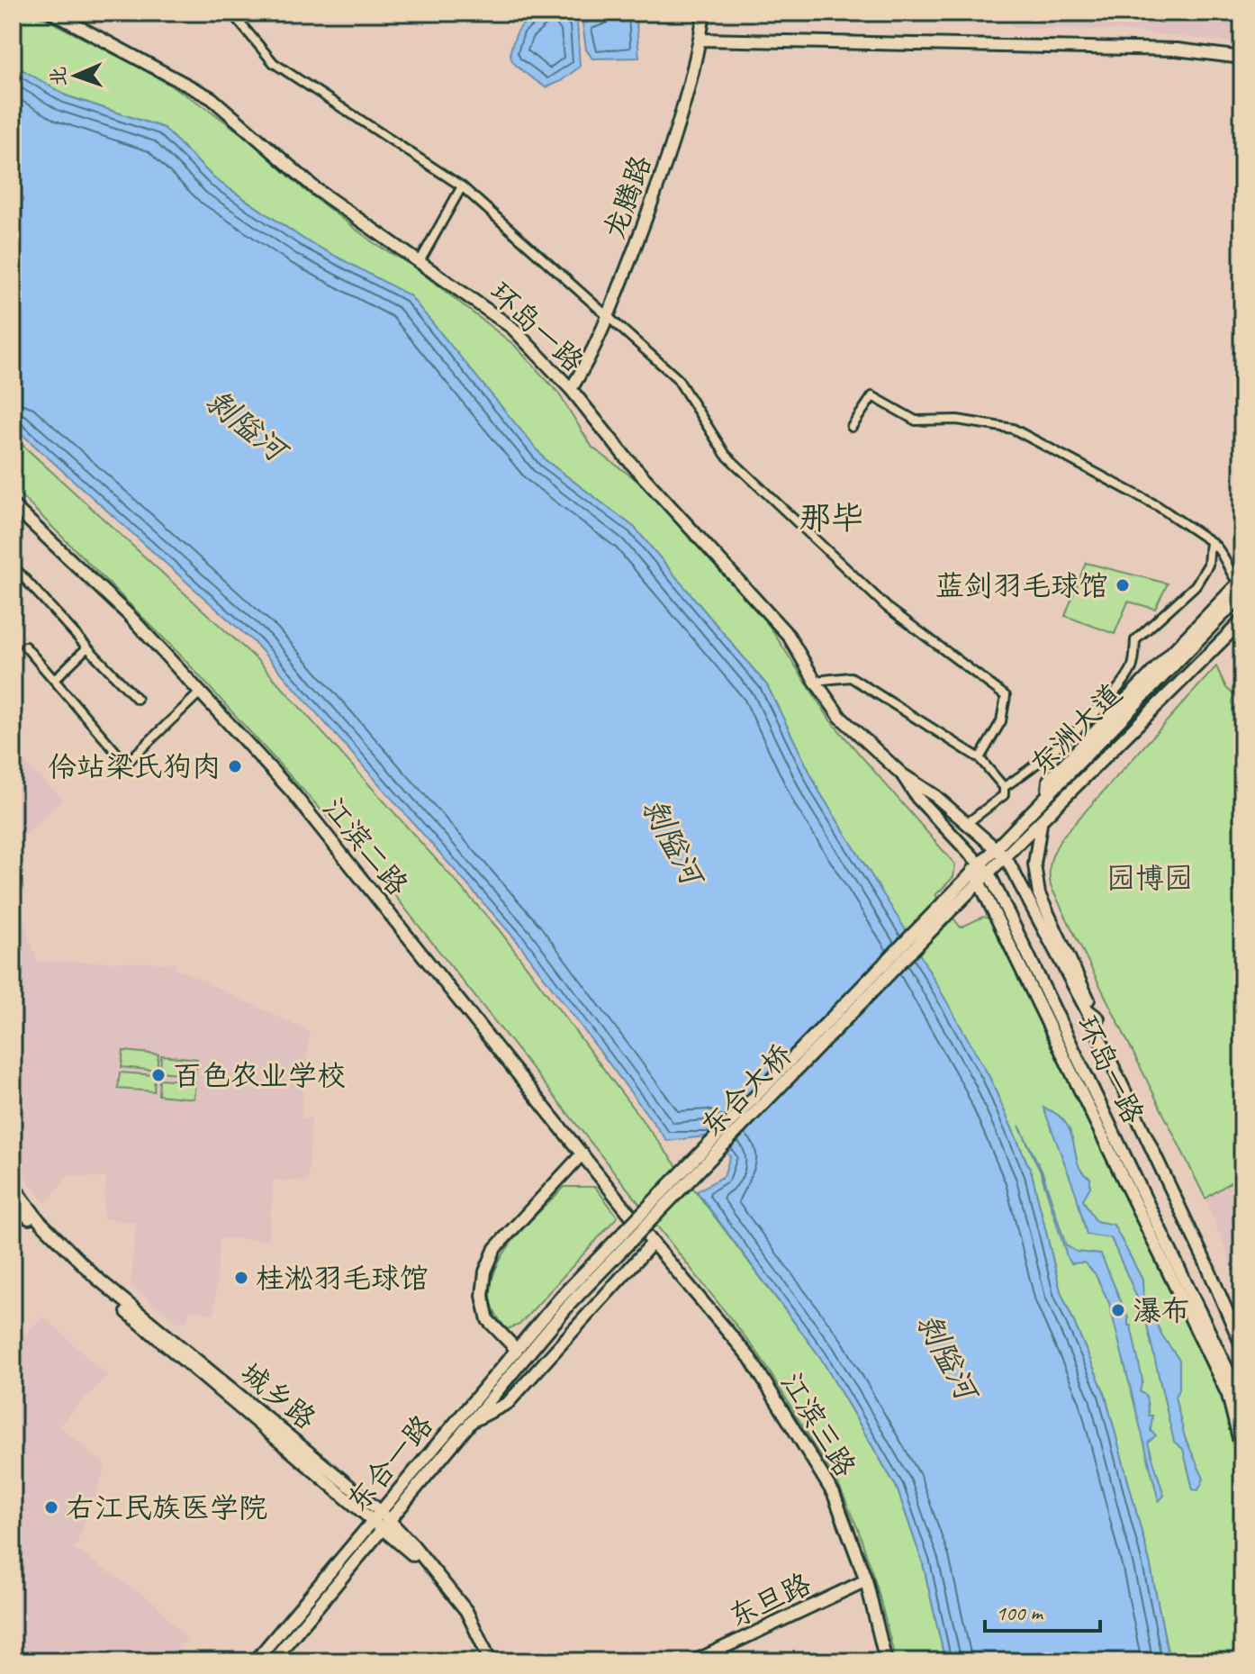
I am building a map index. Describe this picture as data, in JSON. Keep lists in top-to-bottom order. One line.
{"streets":{"main road":["龙腾路","环岛一路","东洲大道","江滨二路","东合大桥","城乡路","江滨三路","东合一路","东旦路"]},"crossings":[["龙腾路","环岛一路"],["环岛一路","东洲大道"],["东洲大道","东合大桥"],["江滨二路","江滨三路"],["东合大桥","东合一路"],["城乡路","东合一路"],["江滨三路","东旦路"]],"districts":["那毕"],"water":["剥隘河"],"parks":["园博园"],"places":["蓝剑羽毛球馆","伶站梁氏狗肉","百色农业学校","桂淞羽毛球馆","瀑布","右江民族医学院"],"scale_bar":"100 m","north":"left"}
